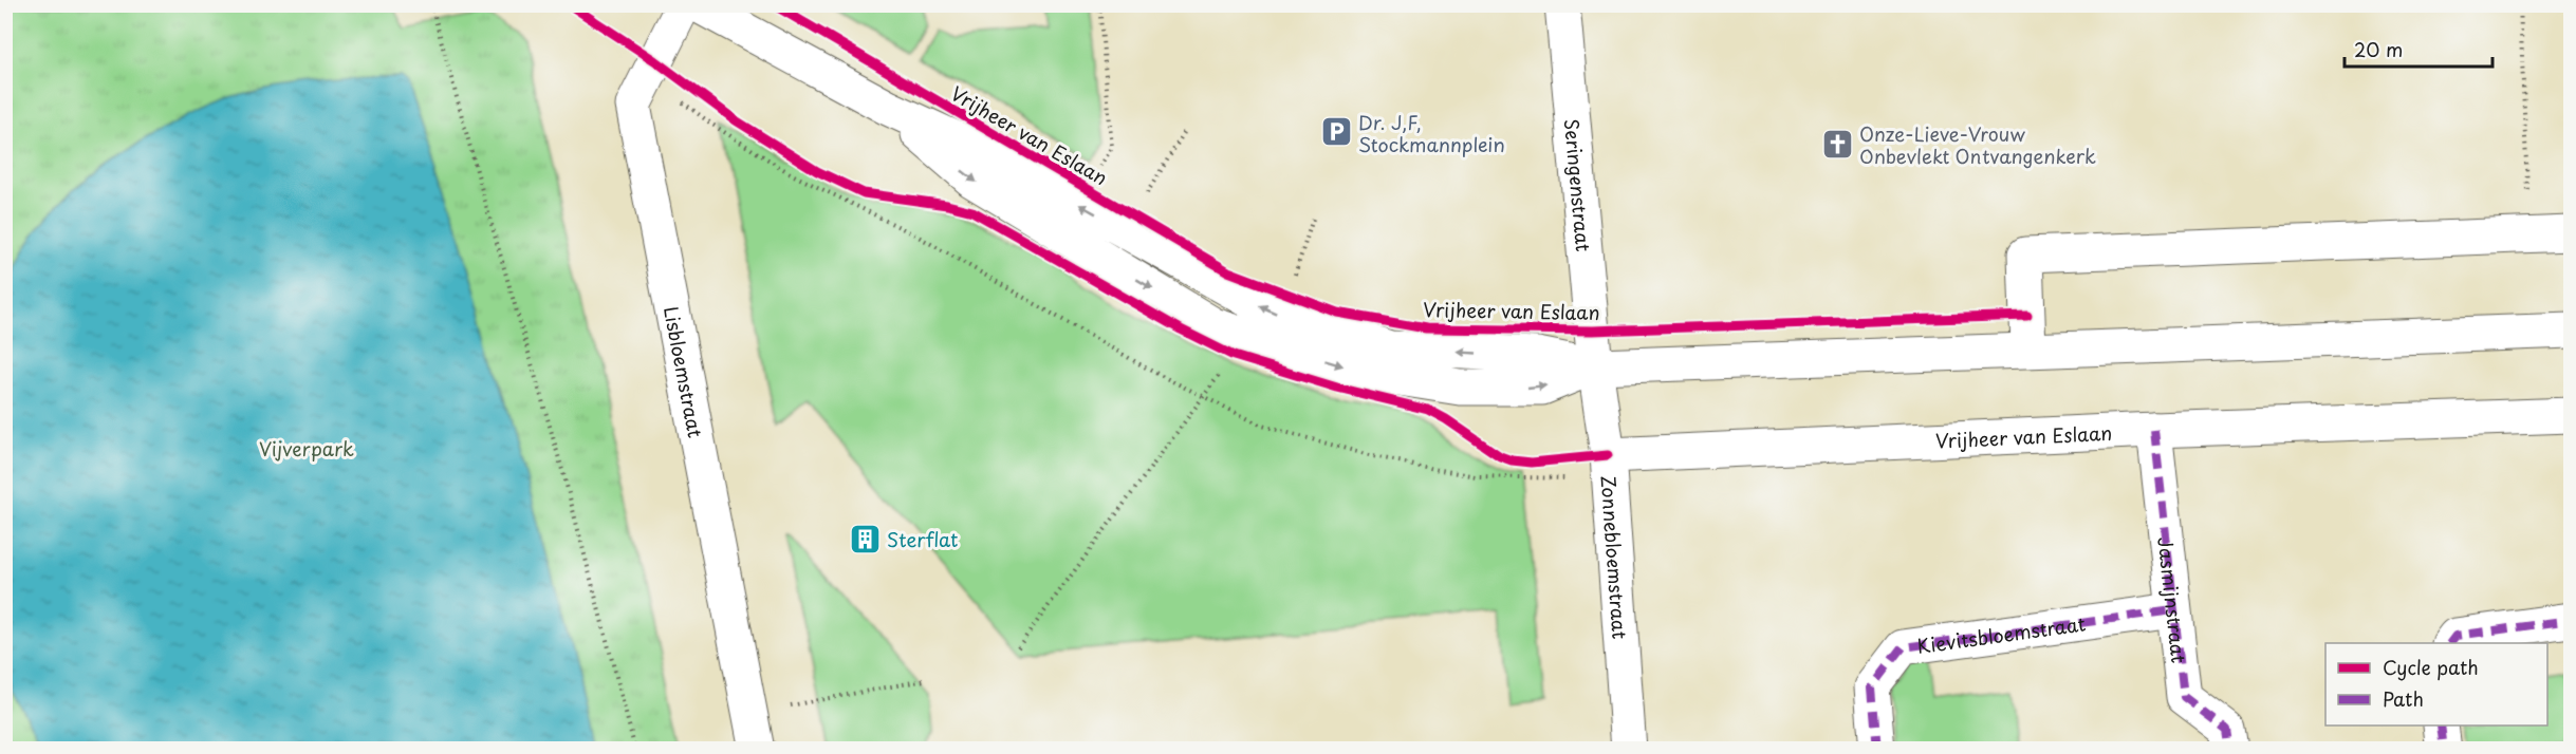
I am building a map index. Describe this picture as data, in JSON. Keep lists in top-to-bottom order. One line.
{"streets":{"street":["Vrijheer van Eslaan","Seringenstraat","Lisbloemstraat","Zonnebloemstraat","Jasmijnstraat","Kievitsbloemstraat"]},"crossings":[["Vrijheer van Eslaan","Seringenstraat"],["Vrijheer van Eslaan","Zonnebloemstraat"],["Vrijheer van Eslaan","Jasmijnstraat"],["Seringenstraat","Zonnebloemstraat"],["Jasmijnstraat","Kievitsbloemstraat"]],"parks":["Vijverpark"],"places":{"parking":["Dr. J,F, Stockmannplein"],"church":["Onze-Lieve-Vrouw Onbevlekt Ontvangenkerk"],"building":["Sterflat"]},"legend":["Cycle path","Path"],"scale_bar":"20 m"}
